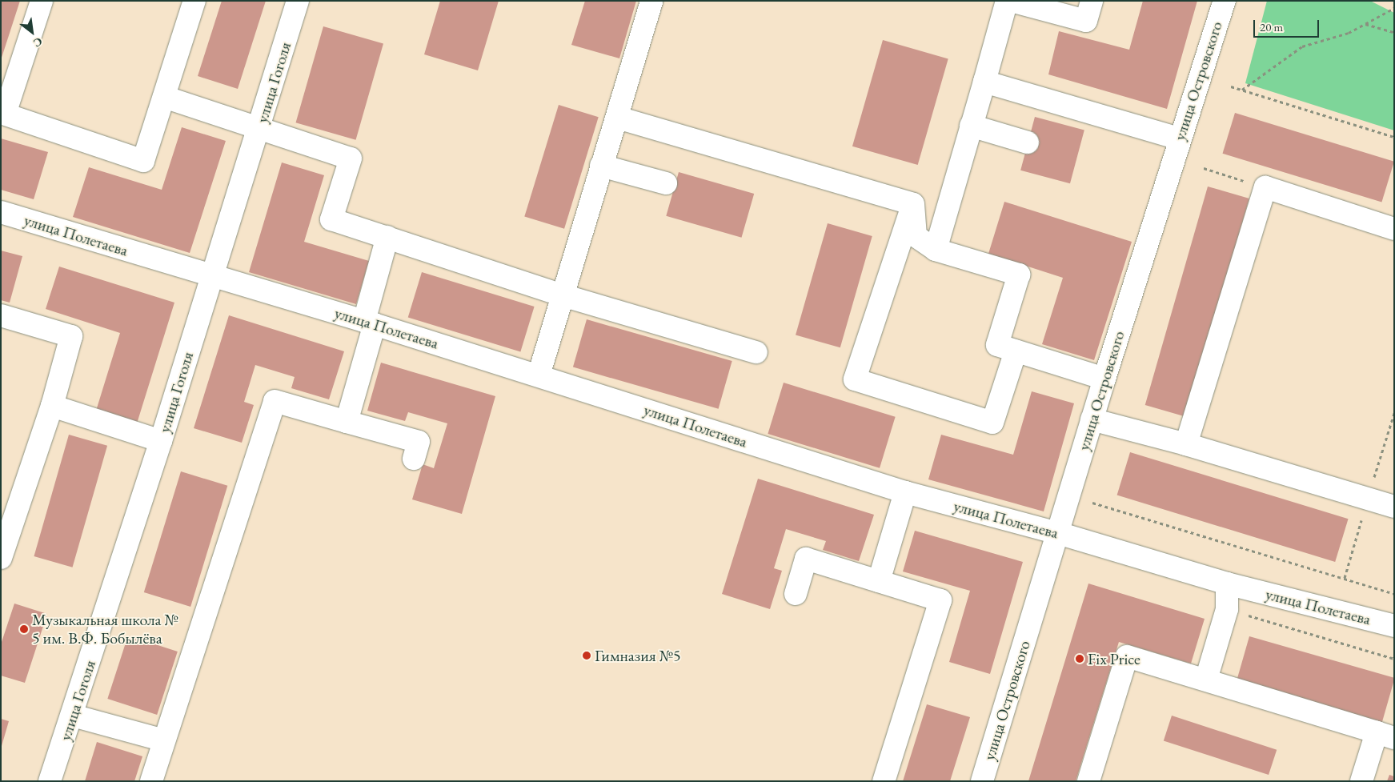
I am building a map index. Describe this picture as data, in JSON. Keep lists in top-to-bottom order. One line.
{"streets":{"street":["улица Островского","улица Гоголя","улица Полетаева"]},"crossings":[["улица Островского","улица Полетаева"],["улица Гоголя","улица Полетаева"]],"places":["Музыкальная школа № 5 им. В.Ф. Бобылёва","Гимназия №5","Fix Price"],"scale_bar":"20 m","north":"bottom right"}
